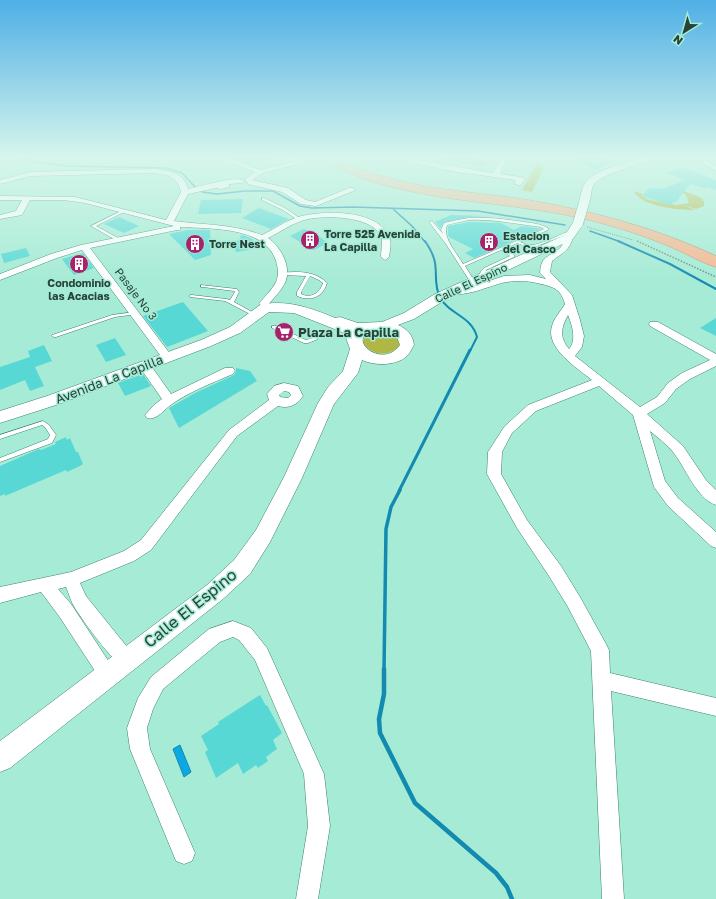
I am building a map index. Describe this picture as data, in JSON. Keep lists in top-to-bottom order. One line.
{"streets":{"street":["Calle El Espino","Pasaje No 3","Avenida La Capilla"]},"crossings":[["Pasaje No 3","Avenida La Capilla"]],"places":{"building":["Torre 525 Avenida La Capilla","Estacion del Casco","Torre Nest","Condominio las Acacias"],"supermarket":["Plaza La Capilla"]},"north":"bottom left"}
